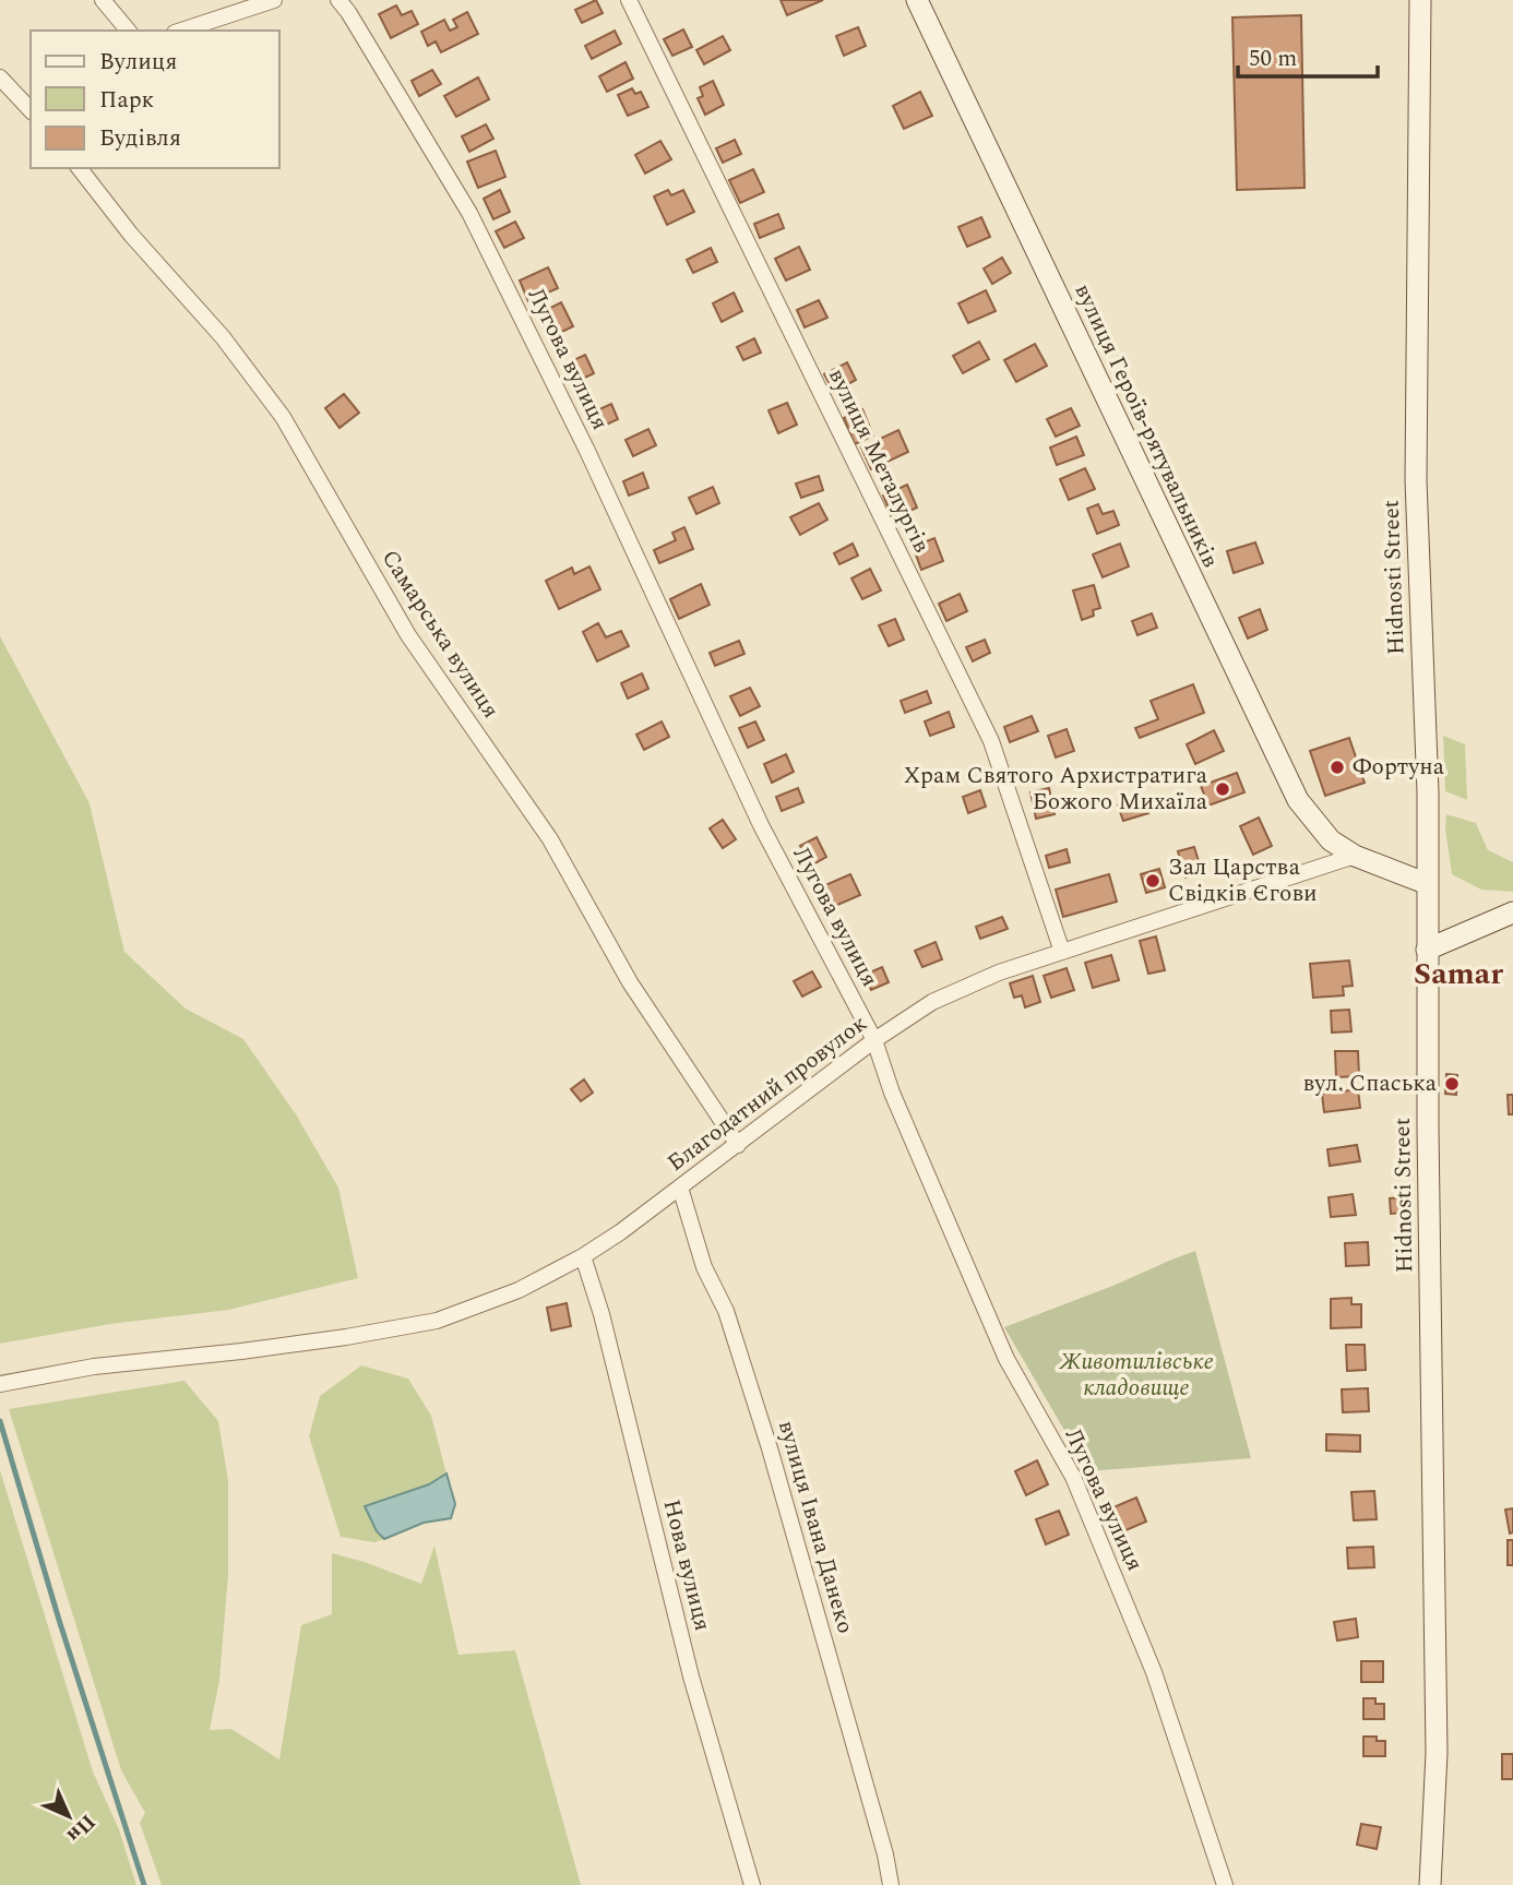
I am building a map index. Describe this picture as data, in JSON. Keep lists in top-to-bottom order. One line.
{"streets":{"main road":["вулиця Героїв-рятувальників","Hidnosti Street"],"street":["Лугова вулиця","вулиця Металургів","Самарська вулиця","Благодатний провулок","вулиця Івана Данеко","Нова вулиця"]},"crossings":[["Лугова вулиця","Благодатний провулок"],["вулиця Героїв-рятувальників","Hidnosti Street"],["вулиця Героїв-рятувальників","Благодатний провулок"],["вулиця Металургів","Благодатний провулок"],["Самарська вулиця","Благодатний провулок"],["Благодатний провулок","вулиця Івана Данеко"],["Благодатний провулок","Нова вулиця"]],"districts":["Samar"],"parks":["Животилівське кладовище"],"places":["Фортуна","Храм Святого Архистратига Божого Михаїла","Зал Царства Свідків Єгови","вул. Спаська"],"legend":["Вулиця","Парк","Будівля"],"scale_bar":"50 m","north":"bottom right"}
